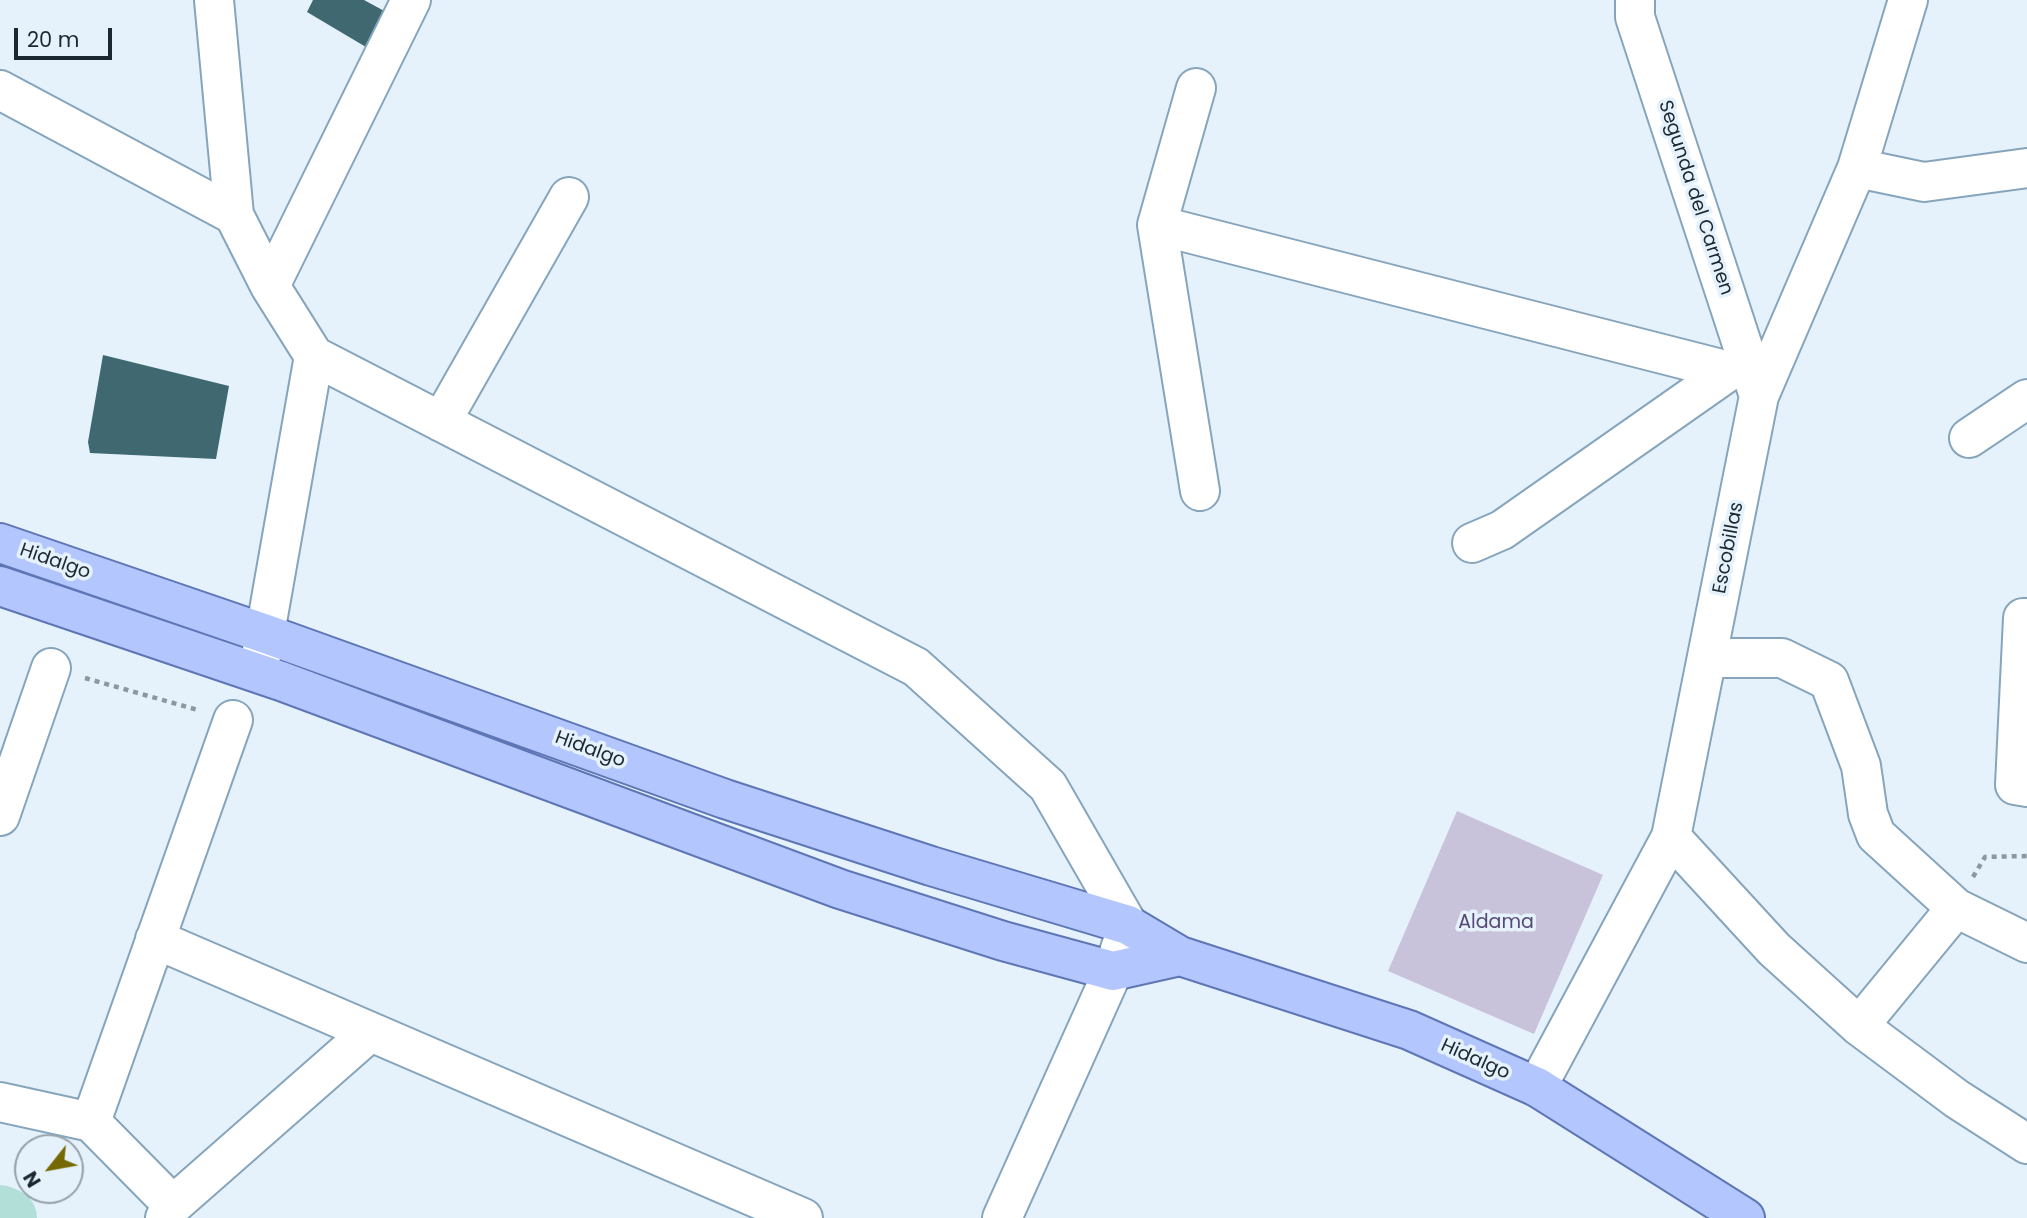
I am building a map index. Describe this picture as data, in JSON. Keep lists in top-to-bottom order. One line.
{"streets":{"main road":["Hidalgo"],"street":["Segunda del Carmen","Escobillas"]},"crossings":[["Segunda del Carmen","Escobillas"],["Escobillas","Hidalgo"]],"parks":["Aldama"],"scale_bar":"20 m","north":"bottom left"}
